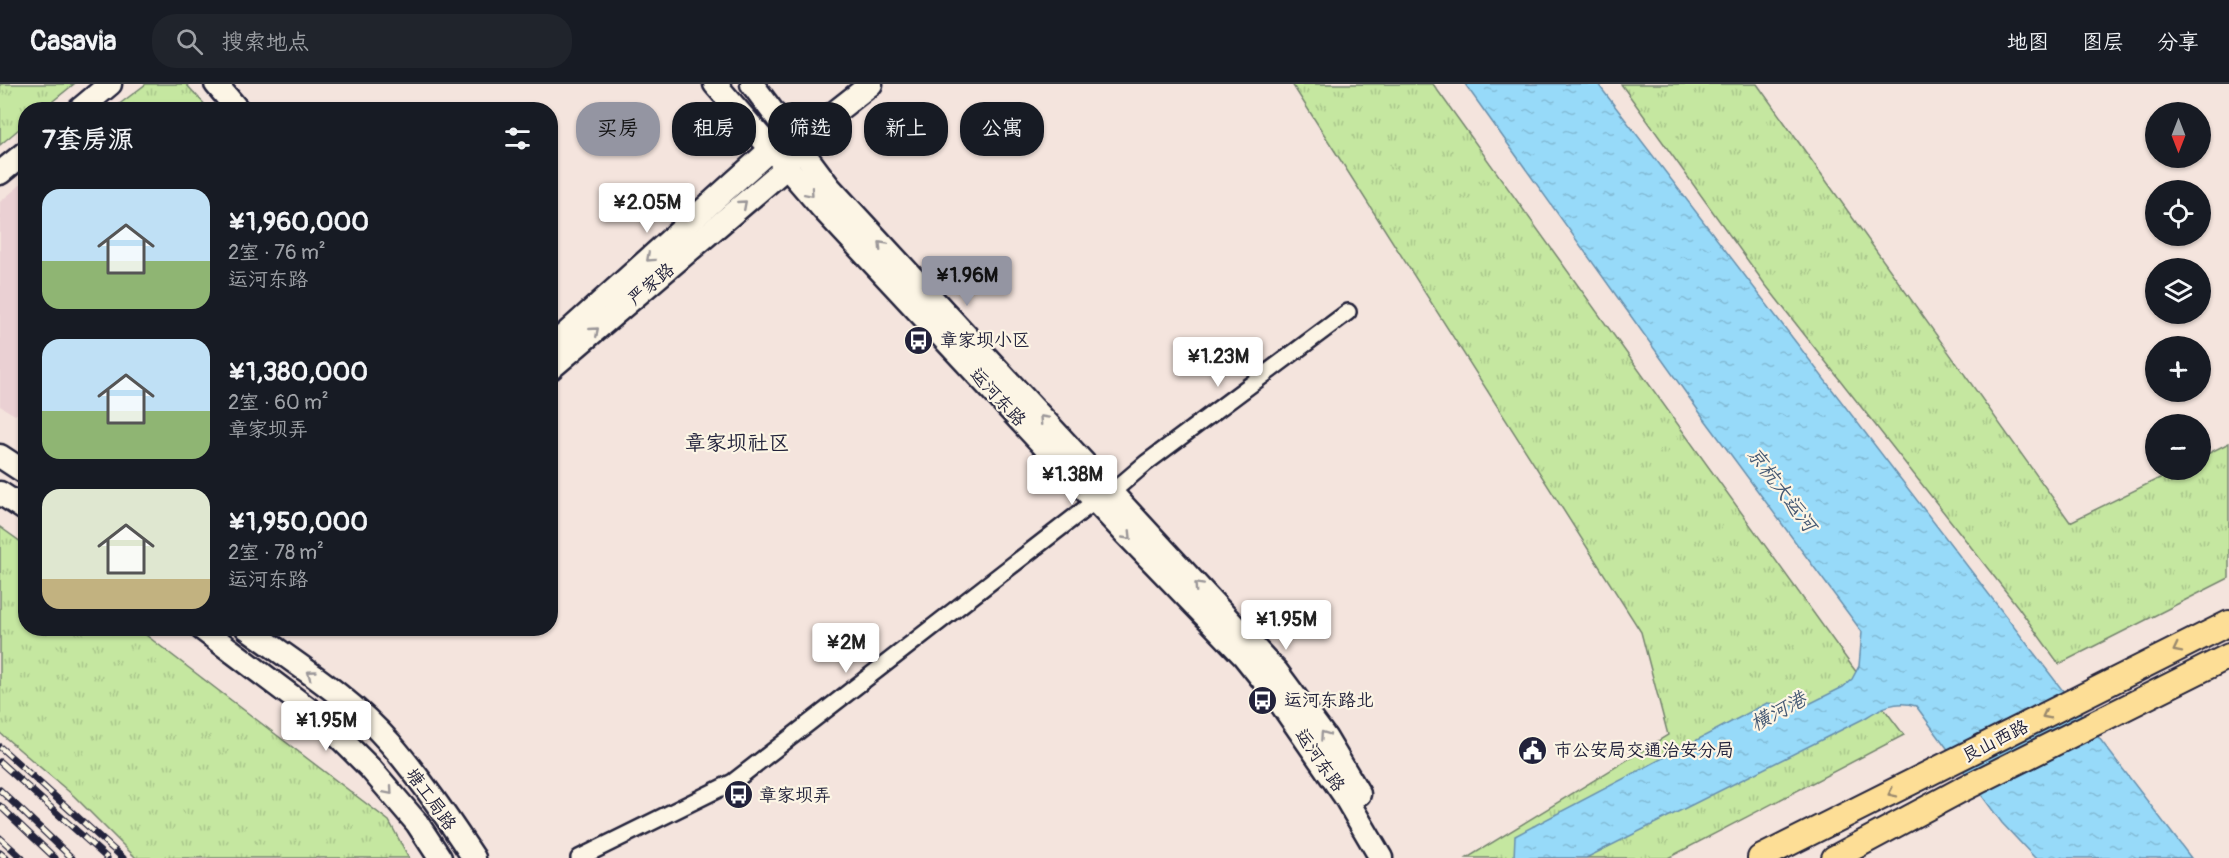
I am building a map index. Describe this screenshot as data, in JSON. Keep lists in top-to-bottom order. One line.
{"streets":{"main road":["严家路","运河东路","艮山西路","塘工局路"]},"crossings":[["严家路","运河东路"]],"districts":["章家坝社区"],"water":["京杭大运河","横河港"],"places":{"bus stop":["章家坝小区","运河东路北","章家坝弄"],"public building":["市公安局交通治安分局"]},"north":"bottom","page":{"header":"Casavia","search":"搜索地点","nav":["地图","图层","分享"],"map_buttons":["+","−"],"chip":["买房","租房","筛选","新上","公寓"],"heading":"7套房源","list":[{"name":"¥1,960,000","note":"2室 · 76 m² · 运河东路"},{"name":"¥1,380,000","note":"2室 · 60 m² · 章家坝弄"},{"name":"¥1,950,000","note":"2室 · 78 m² · 运河东路"}],"price":["¥2.05M","¥1.96M","¥1.23M","¥1.38M","¥1.95M","¥2M","¥1.95M"]}}
